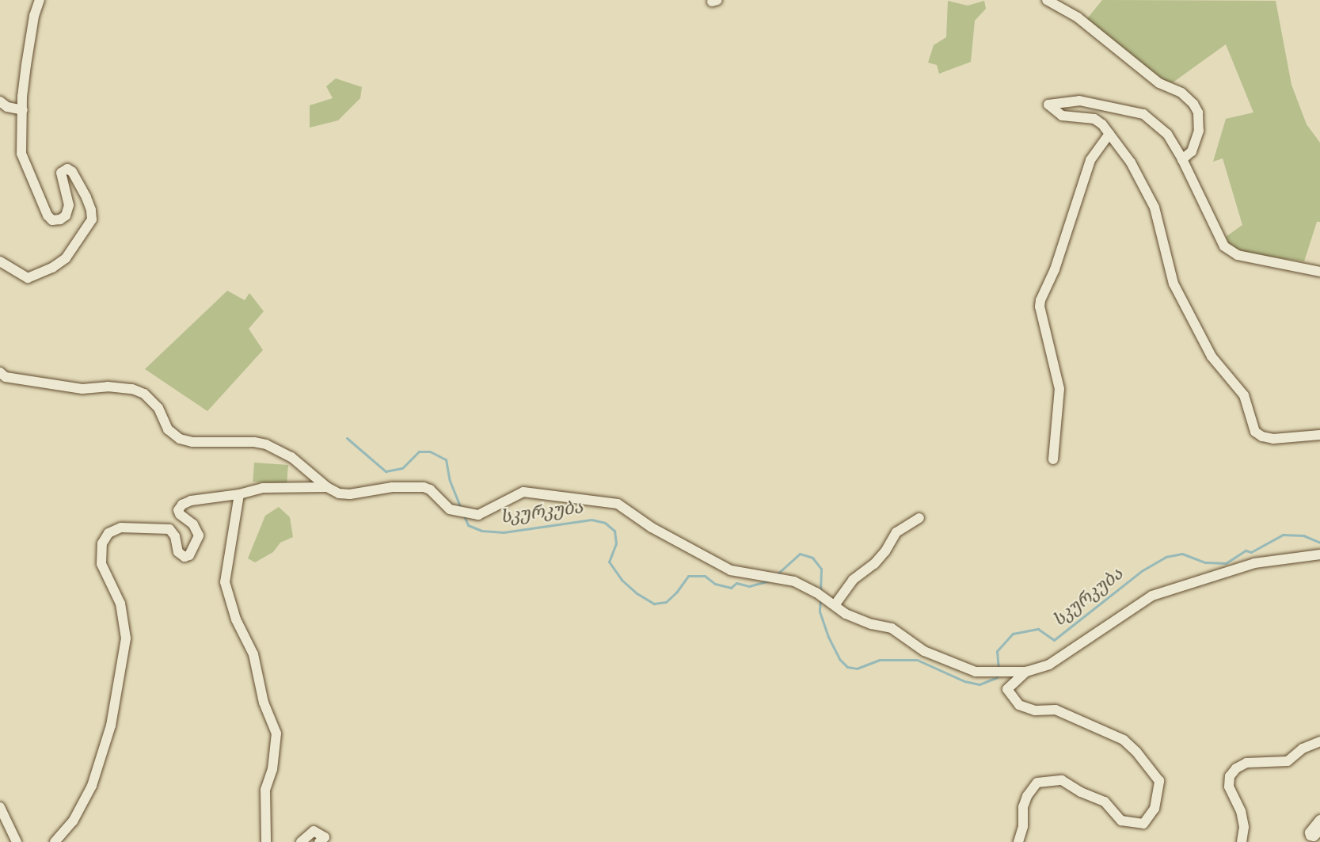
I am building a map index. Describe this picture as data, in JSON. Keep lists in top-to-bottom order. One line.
{"water":["სკურკუბა"]}
